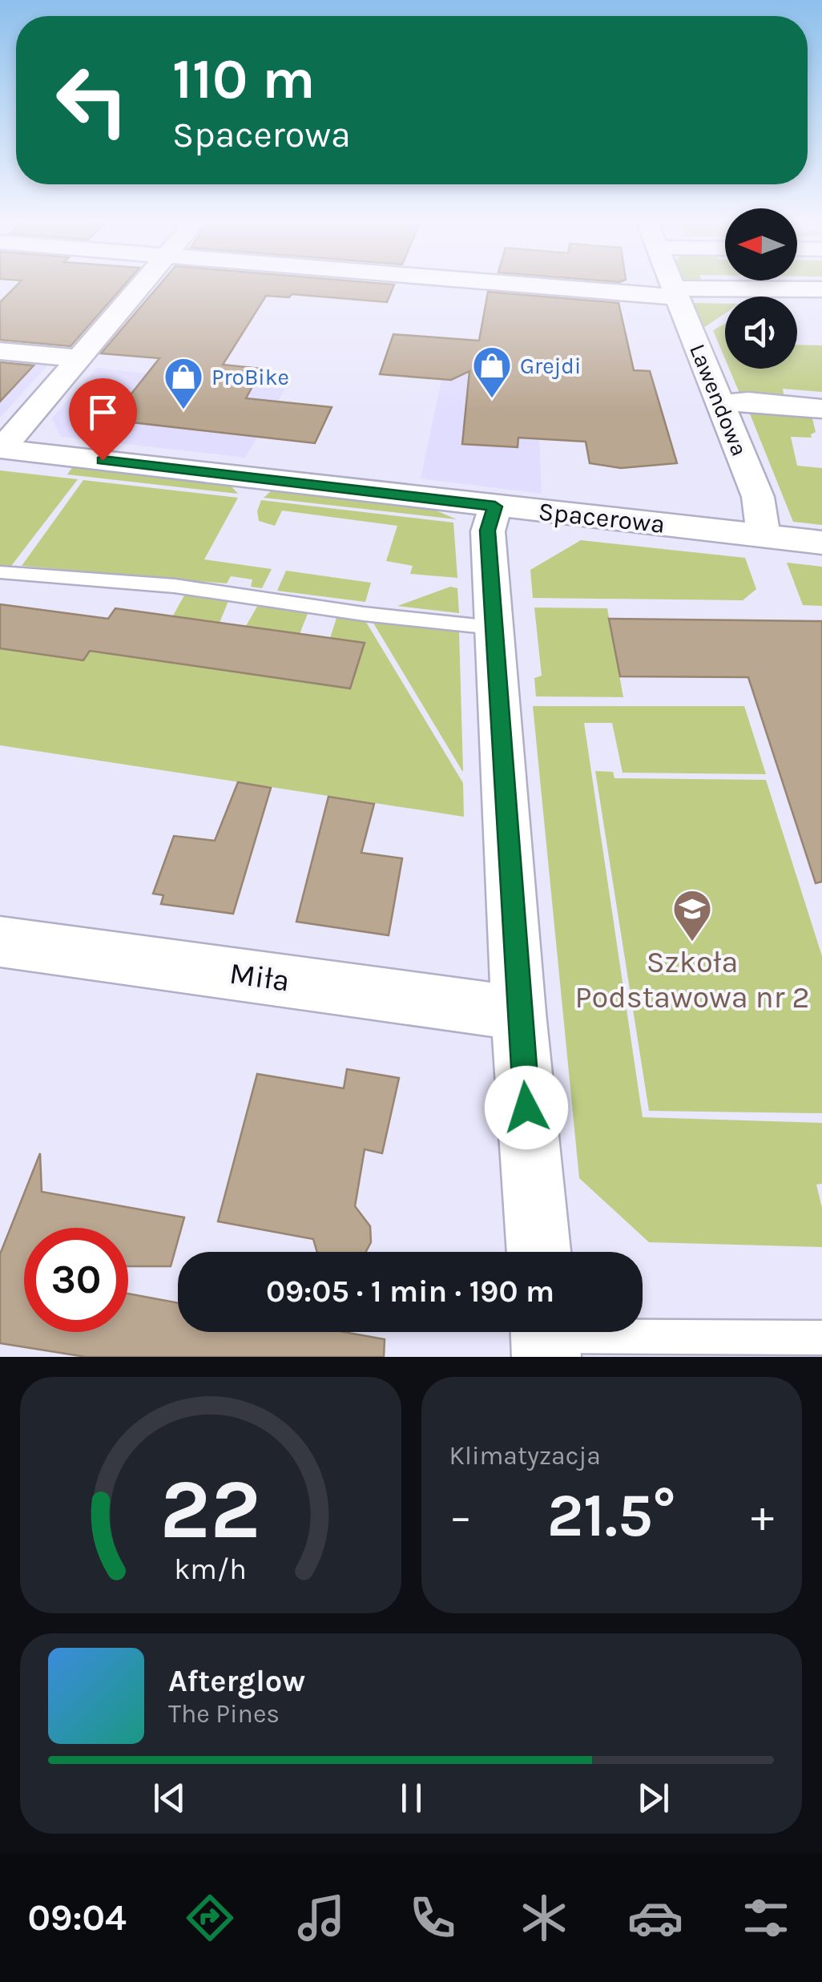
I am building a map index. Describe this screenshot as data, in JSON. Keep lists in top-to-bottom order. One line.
{"streets":{"street":["Lawendowa","Spacerowa","Miła"]},"crossings":[["Lawendowa","Spacerowa"]],"places":{"shop":["Grejdi","ProBike"],"school or university":["Szkoła Podstawowa nr 2"]},"north":"left","page":{"turn":["110 m","Spacerowa"],"limit":"30","trip":"09:05 · 1 min · 190 m","tile":"Klimatyzacja","heat":["−","21.5°","+"],"song":["Afterglow","The Pines"],"tabs":"09:04","gauge":["22","km/h"]}}
